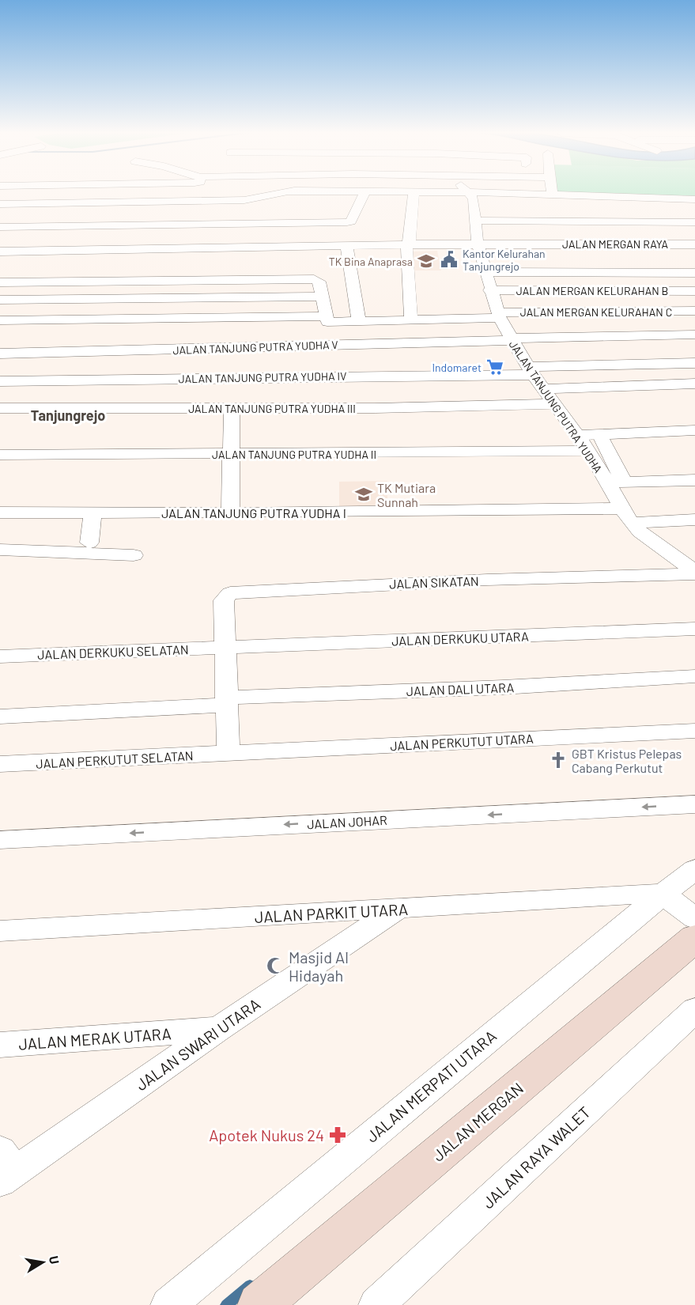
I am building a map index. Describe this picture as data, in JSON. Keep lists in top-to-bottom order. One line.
{"streets":{"street":["JALAN MERGAN RAYA","JALAN MERGAN KELURAHAN B","JALAN MERGAN KELURAHAN C","JALAN TANJUNG PUTRA YUDHA V","JALAN TANJUNG PUTRA YUDHA IV","JALAN TANJUNG PUTRA YUDHA","JALAN TANJUNG PUTRA YUDHA III","JALAN TANJUNG PUTRA YUDHA II","JALAN TANJUNG PUTRA YUDHA I","JALAN SIKATAN","JALAN DERKUKU UTARA","JALAN DERKUKU SELATAN","JALAN DALI UTARA","JALAN PERKUTUT UTARA","JALAN PERKUTUT SELATAN","JALAN JOHAR","JALAN PARKIT UTARA","JALAN MERAK UTARA","JALAN SWARI UTARA","JALAN MERPATI UTARA","JALAN MERGAN","JALAN RAYA WALET"]},"crossings":[["JALAN MERGAN RAYA","JALAN TANJUNG PUTRA YUDHA"],["JALAN MERGAN KELURAHAN B","JALAN TANJUNG PUTRA YUDHA"],["JALAN MERGAN KELURAHAN C","JALAN TANJUNG PUTRA YUDHA"],["JALAN TANJUNG PUTRA YUDHA V","JALAN TANJUNG PUTRA YUDHA"],["JALAN TANJUNG PUTRA YUDHA IV","JALAN TANJUNG PUTRA YUDHA"],["JALAN TANJUNG PUTRA YUDHA","JALAN TANJUNG PUTRA YUDHA III"],["JALAN TANJUNG PUTRA YUDHA","JALAN TANJUNG PUTRA YUDHA II"],["JALAN TANJUNG PUTRA YUDHA","JALAN TANJUNG PUTRA YUDHA I"],["JALAN TANJUNG PUTRA YUDHA","JALAN SIKATAN"],["JALAN SIKATAN","JALAN DERKUKU UTARA"],["JALAN SIKATAN","JALAN DERKUKU SELATAN"],["JALAN SIKATAN","JALAN DALI UTARA"],["JALAN SIKATAN","JALAN PERKUTUT UTARA"],["JALAN SIKATAN","JALAN PERKUTUT SELATAN"],["JALAN DERKUKU UTARA","JALAN DERKUKU SELATAN"],["JALAN PERKUTUT UTARA","JALAN PERKUTUT SELATAN"],["JALAN PARKIT UTARA","JALAN SWARI UTARA"],["JALAN PARKIT UTARA","JALAN MERPATI UTARA"],["JALAN MERAK UTARA","JALAN SWARI UTARA"]],"one_way":["JALAN JOHAR"],"districts":["Tanjungrejo"],"places":{"public building":["Kantor Kelurahan Tanjungrejo"],"school or university":["TK Bina Anaprasa","TK Mutiara Sunnah"],"supermarket":["Indomaret"],"church":["GBT Kristus Pelepas Cabang Perkutut"],"mosque":["Masjid Al Hidayah"],"pharmacy":["Apotek Nukus 24"]},"north":"right"}
